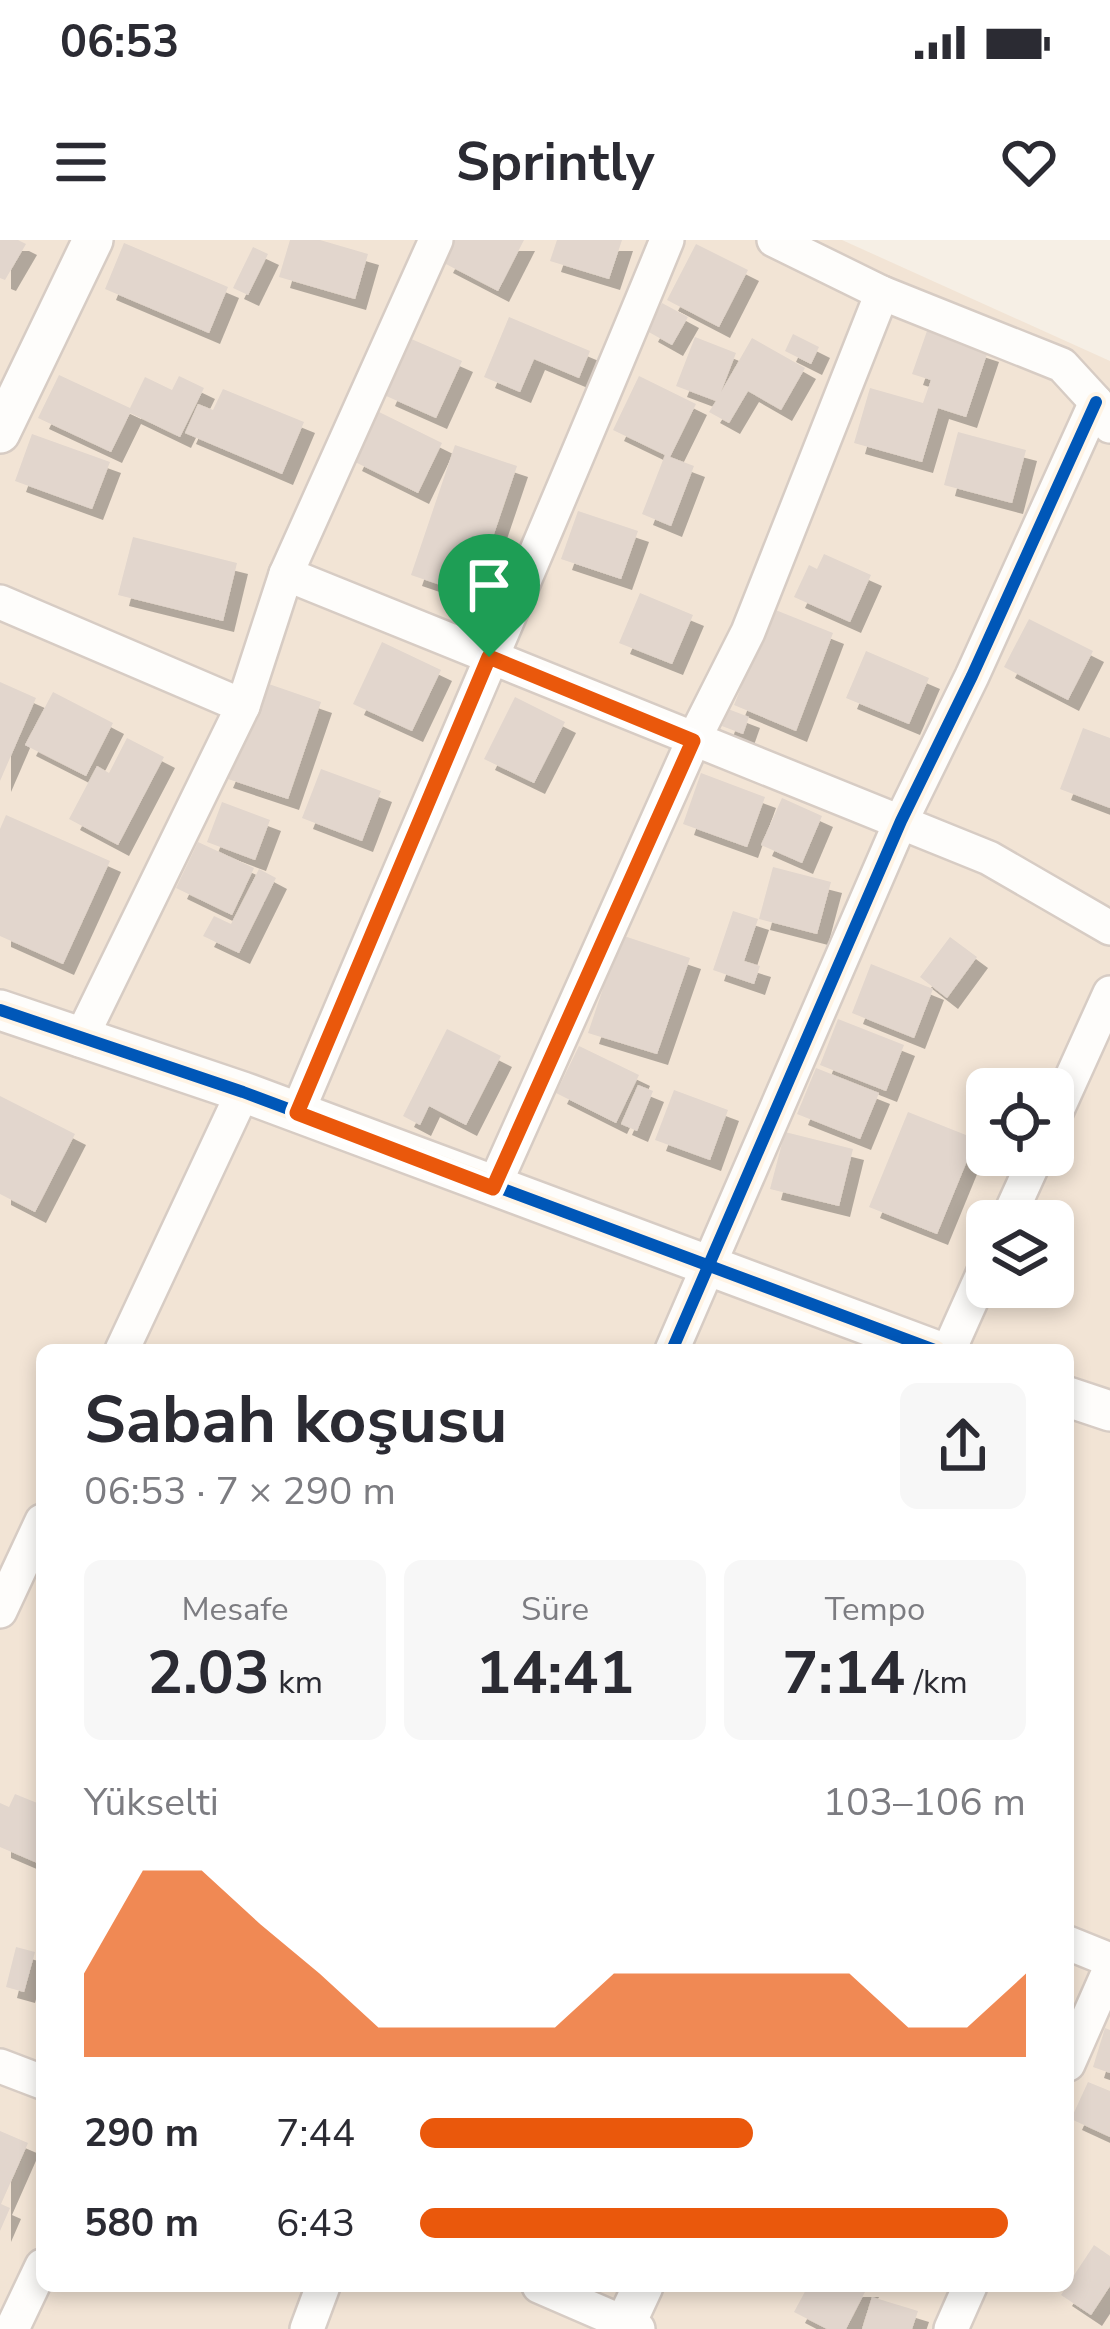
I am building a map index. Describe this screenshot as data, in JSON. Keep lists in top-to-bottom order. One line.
{"page":{"status":"06:53","header":"Sprintly","heading":["Sabah koşusu","06:53 · 7 × 290 m"],"stats":[["Mesafe","2.03 km"],["Süre","14:41"],["Tempo","7:14 /km"]],"chart":["Yükselti","103–106 m"],"list":[{"name":"290 m","note":"7:44"},{"name":"580 m","note":"6:43"}]}}
